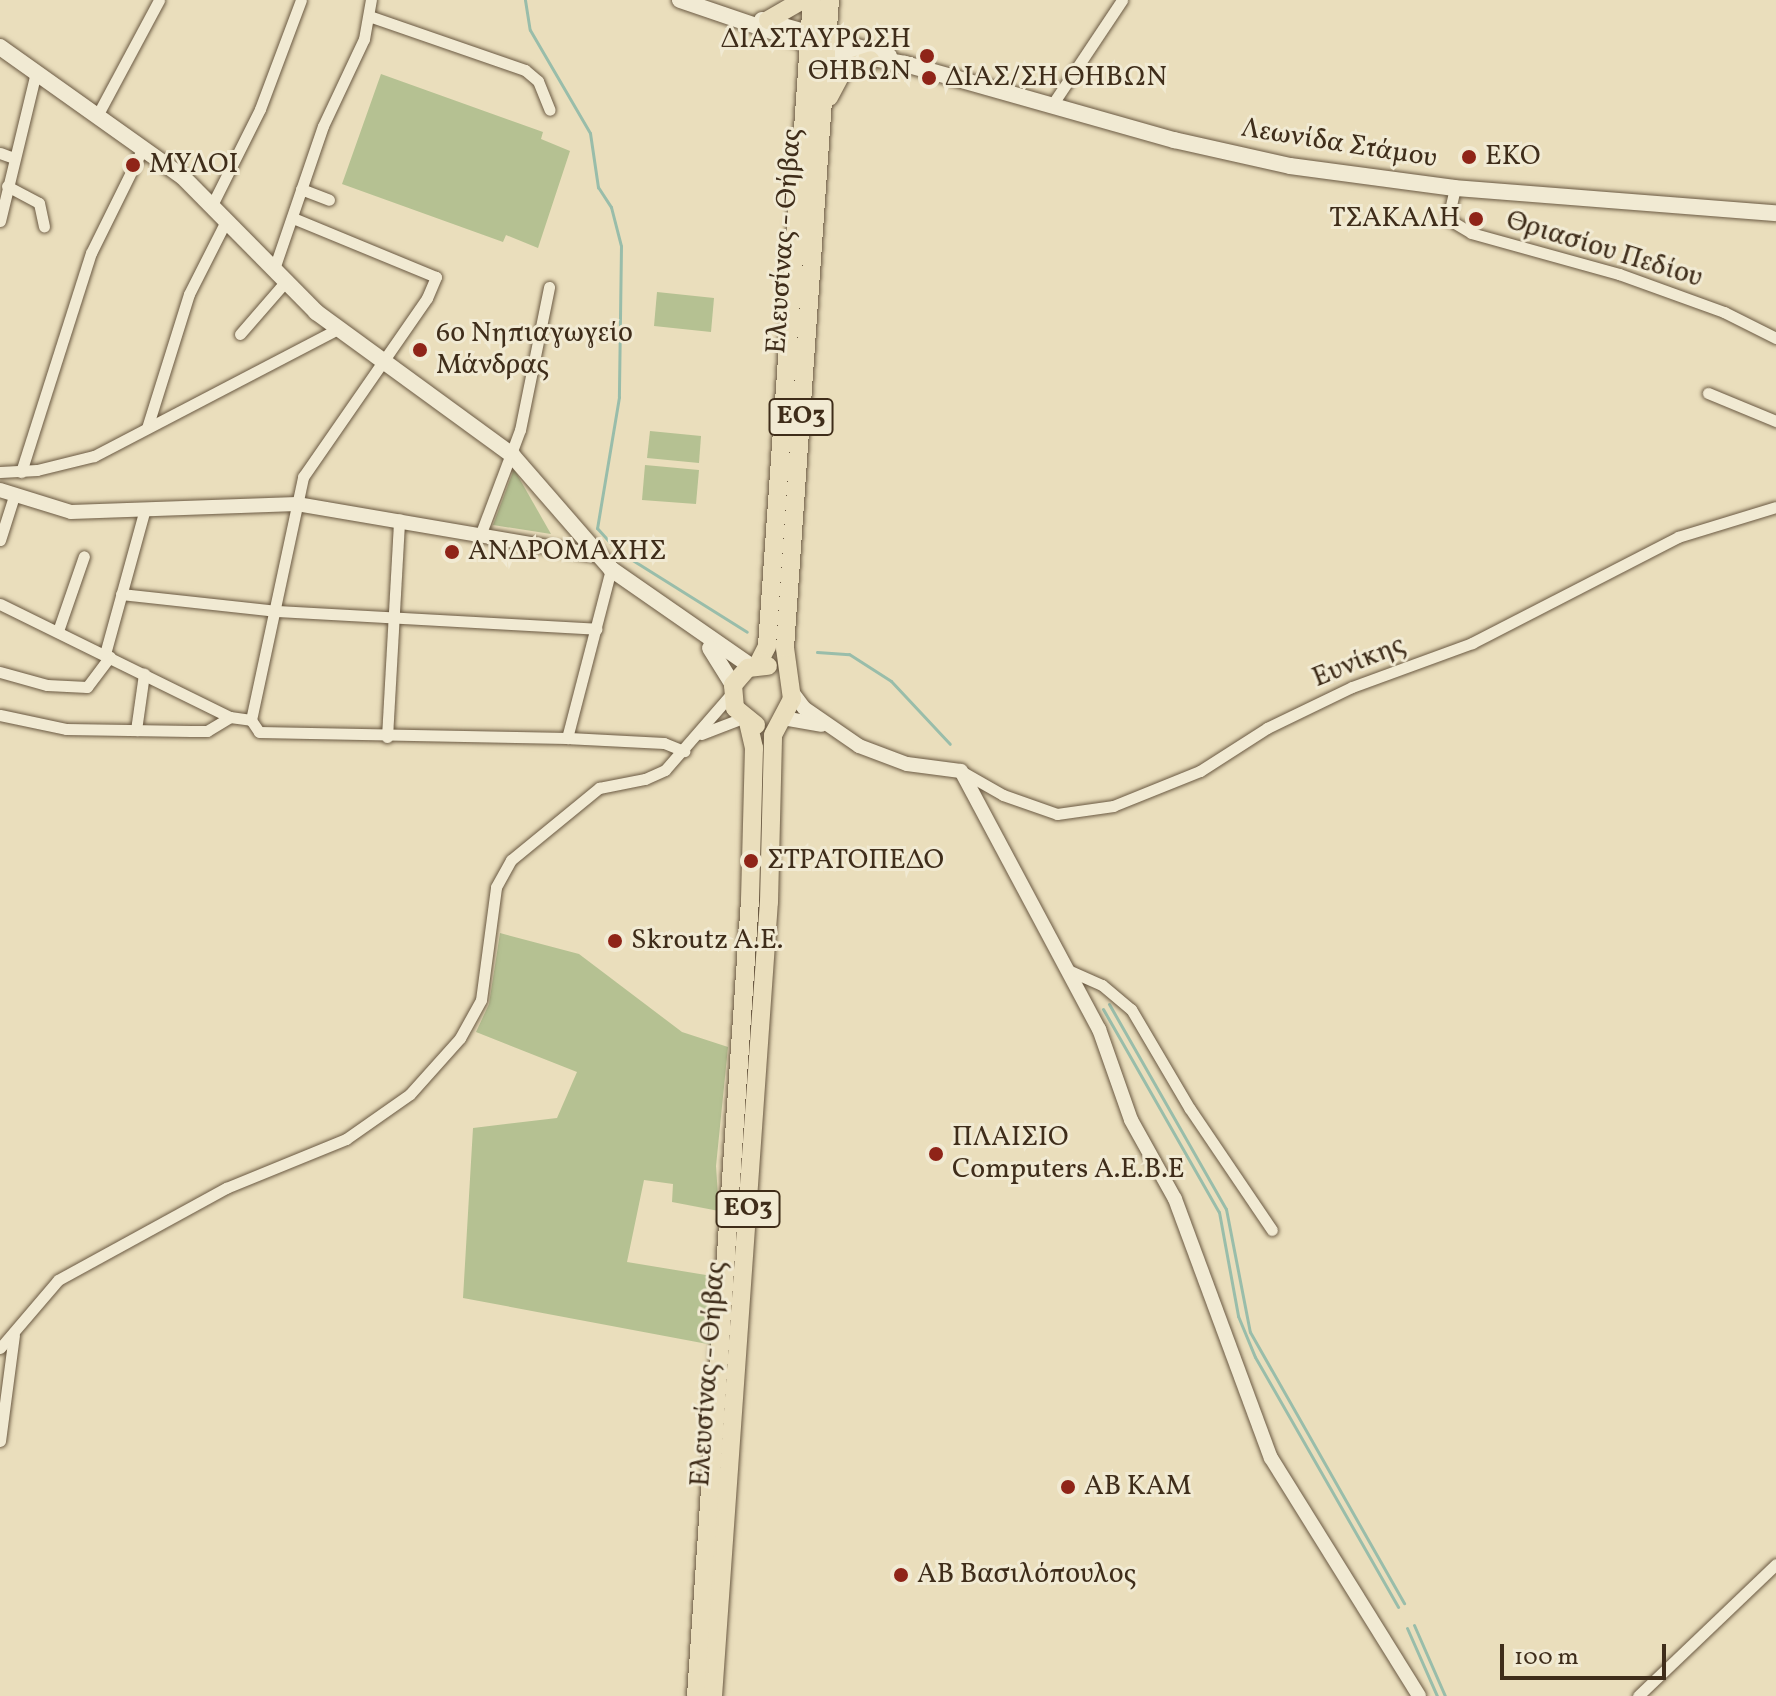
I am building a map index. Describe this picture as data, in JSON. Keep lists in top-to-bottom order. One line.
{"streets":{"main road":["Λεωνίδα Στάμου","Ελευσίνας - Θήβας","ΕΟ3"],"street":["Θριασίου Πεδίου","Ευνίκης"]},"crossings":[["Λεωνίδα Στάμου","Ελευσίνας - Θήβας"],["Λεωνίδα Στάμου","Θριασίου Πεδίου"],["Λεωνίδα Στάμου","ΕΟ3"],["Ελευσίνας - Θήβας","ΕΟ3"]],"places":["ΔΙΑΣΤΑΥΡΩΣΗ ΘΗΒΩΝ","ΔΙΑΣ/ΣΗ ΘΗΒΩΝ","EKO","ΜΥΛΟΙ","ΤΣΑΚΑΛΗ","6ο Νηπιαγωγείο Μάνδρας","ΑΝΔΡΟΜΑΧΗΣ","ΣΤΡΑΤΟΠΕΔΟ","Skroutz Α.Ε.","ΠΛΑΙΣΙΟ Computers Α.Ε.Β.Ε","ΑΒ ΚΑΜ","ΑΒ Βασιλόπουλος"],"scale_bar":"100 m"}
